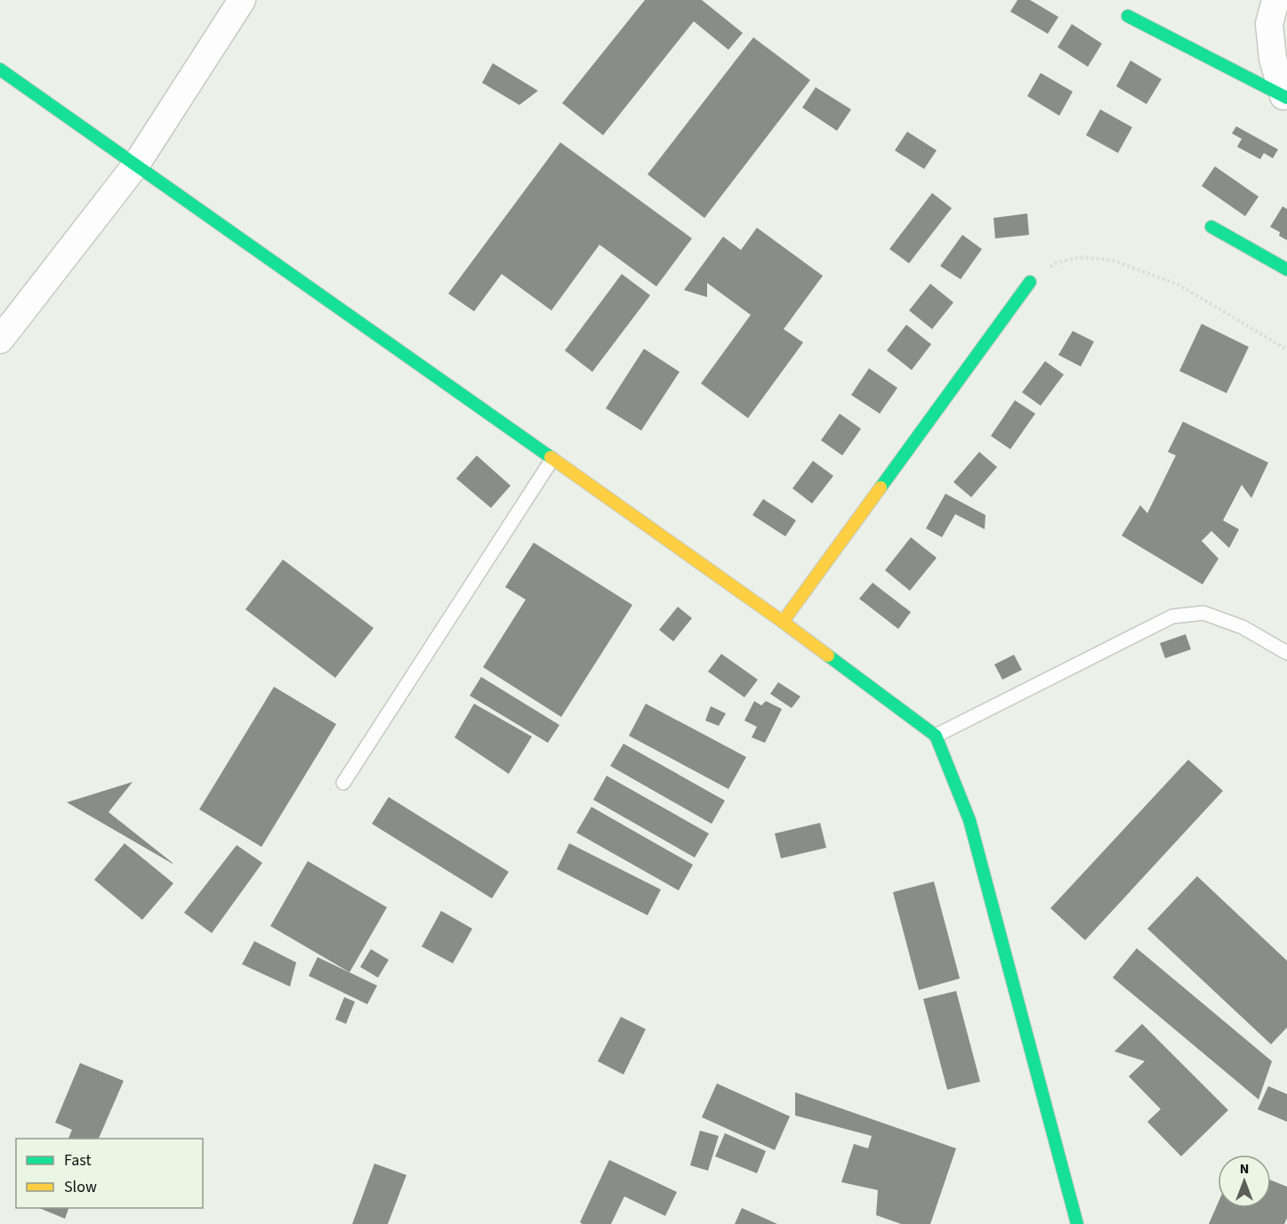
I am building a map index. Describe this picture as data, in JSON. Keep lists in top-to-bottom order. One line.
{"legend":["Fast","Slow"],"north":"top"}
